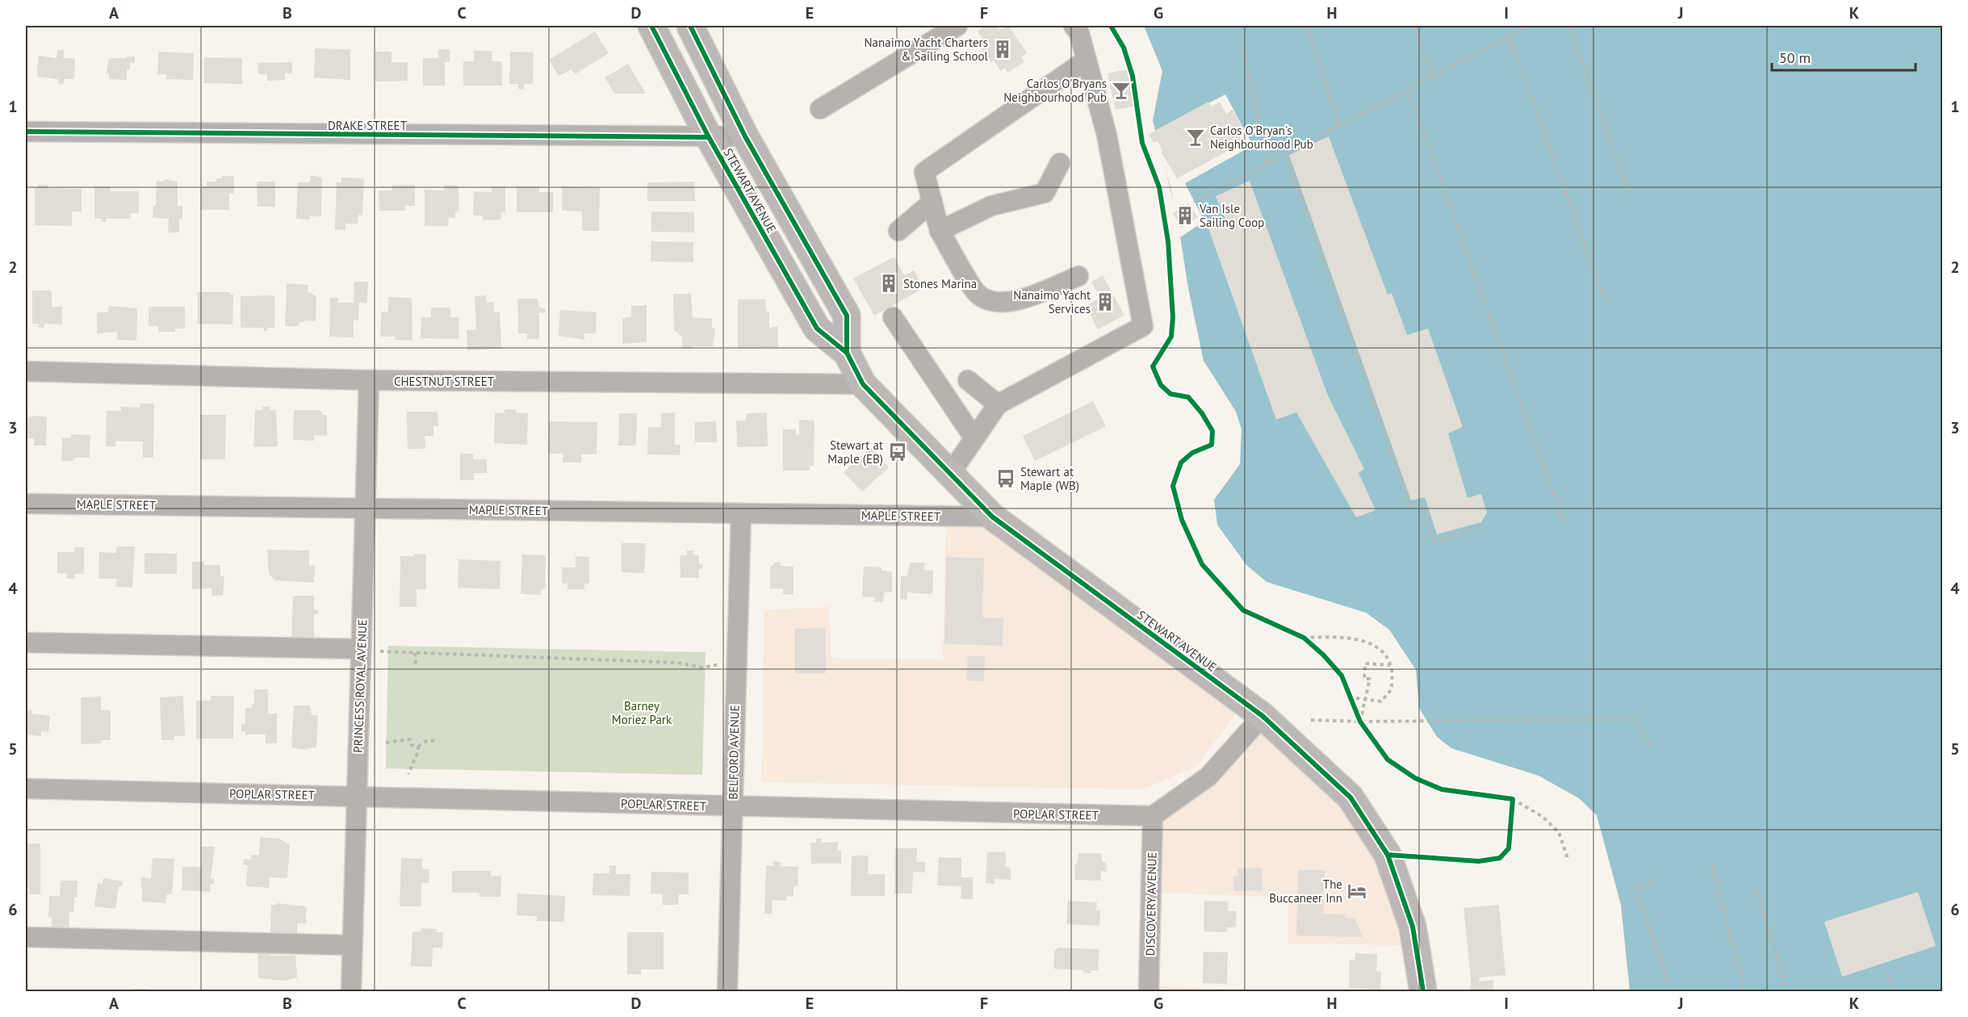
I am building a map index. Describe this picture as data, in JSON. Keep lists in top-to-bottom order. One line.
{"streets":{"highway":["STEWART AVENUE"],"street":["DRAKE STREET","CHESTNUT STREET","MAPLE STREET","PRINCESS ROYAL AVENUE","BELFORD AVENUE","POPLAR STREET","DISCOVERY AVENUE"]},"crossings":[["DRAKE STREET","STEWART AVENUE"],["STEWART AVENUE","CHESTNUT STREET"],["STEWART AVENUE","MAPLE STREET"],["CHESTNUT STREET","PRINCESS ROYAL AVENUE"],["MAPLE STREET","PRINCESS ROYAL AVENUE"],["MAPLE STREET","BELFORD AVENUE"],["PRINCESS ROYAL AVENUE","POPLAR STREET"],["BELFORD AVENUE","POPLAR STREET"],["POPLAR STREET","DISCOVERY AVENUE"]],"parks":["Barney Moriez Park"],"places":{"building":["Nanaimo Yacht Charters & Sailing School","Van Isle Sailing Coop","Stones Marina","Nanaimo Yacht Services"],"bar":["Carlos O'Bryans Neighbourhood Pub","Carlos O'Bryan's Neighbourhood Pub"],"bus stop":["Stewart at Maple (EB)","Stewart at Maple (WB)"],"hotel":["The Buccaneer Inn"]},"scale_bar":"50 m","grid":{"columns":["A","B","C","D","E","F","G","H","I","J","K"],"rows":["1","2","3","4","5","6"]}}
